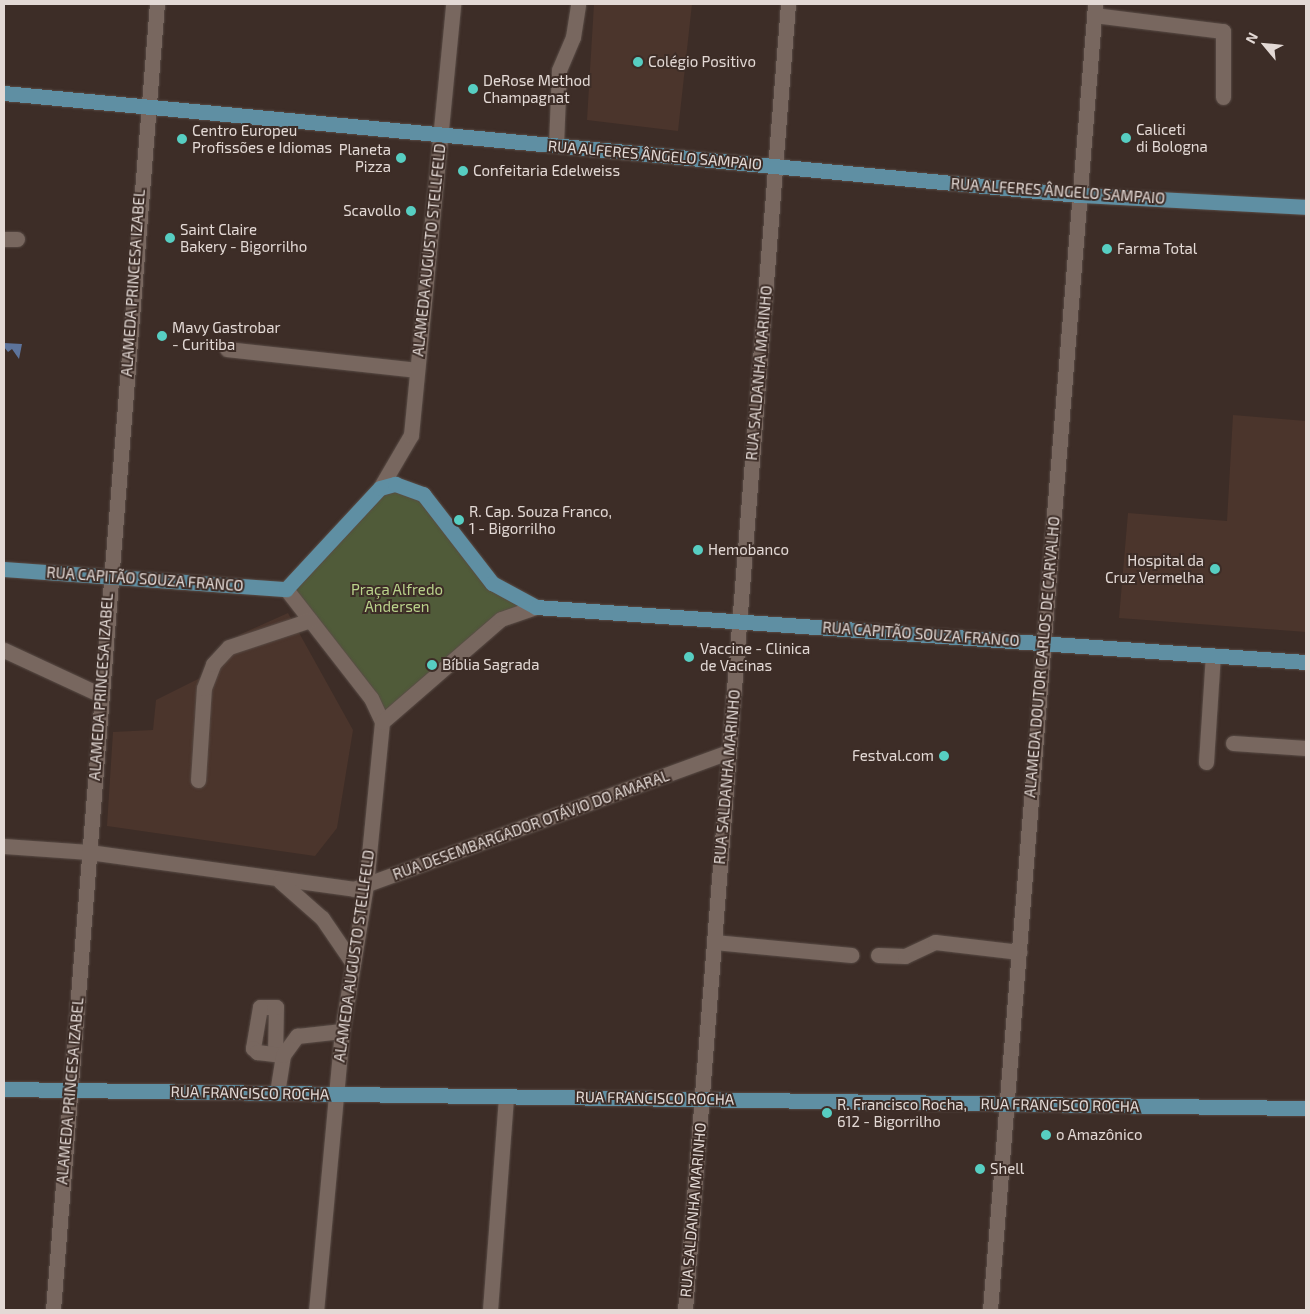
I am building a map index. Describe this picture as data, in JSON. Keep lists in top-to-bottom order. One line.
{"streets":{"main road":["RUA ALFERES ÂNGELO SAMPAIO","RUA CAPITÃO SOUZA FRANCO","RUA FRANCISCO ROCHA"],"street":["ALAMEDA AUGUSTO STELLFELD","ALAMEDA PRINCESA IZABEL","RUA SALDANHA MARINHO","ALAMEDA DOUTOR CARLOS DE CARVALHO","RUA DESEMBARGADOR OTÁVIO DO AMARAL"]},"crossings":[["RUA ALFERES ÂNGELO SAMPAIO","ALAMEDA AUGUSTO STELLFELD"],["RUA ALFERES ÂNGELO SAMPAIO","ALAMEDA PRINCESA IZABEL"],["RUA ALFERES ÂNGELO SAMPAIO","RUA SALDANHA MARINHO"],["RUA ALFERES ÂNGELO SAMPAIO","ALAMEDA DOUTOR CARLOS DE CARVALHO"],["ALAMEDA AUGUSTO STELLFELD","RUA DESEMBARGADOR OTÁVIO DO AMARAL"],["ALAMEDA AUGUSTO STELLFELD","RUA FRANCISCO ROCHA"],["ALAMEDA PRINCESA IZABEL","RUA CAPITÃO SOUZA FRANCO"],["ALAMEDA PRINCESA IZABEL","RUA DESEMBARGADOR OTÁVIO DO AMARAL"],["ALAMEDA PRINCESA IZABEL","RUA FRANCISCO ROCHA"],["RUA SALDANHA MARINHO","RUA CAPITÃO SOUZA FRANCO"],["RUA SALDANHA MARINHO","RUA DESEMBARGADOR OTÁVIO DO AMARAL"],["RUA SALDANHA MARINHO","RUA FRANCISCO ROCHA"],["RUA CAPITÃO SOUZA FRANCO","ALAMEDA DOUTOR CARLOS DE CARVALHO"],["ALAMEDA DOUTOR CARLOS DE CARVALHO","RUA FRANCISCO ROCHA"]],"parks":["Praça Alfredo Andersen"],"places":["Colégio Positivo","DeRose Method Champagnat","Caliceti di Bologna","Centro Europeu Profissões e Idiomas","Planeta Pizza","Confeitaria Edelweiss","Scavollo","Saint Claire Bakery - Bigorrilho","Farma Total","Mavy Gastrobar - Curitiba","R. Cap. Souza Franco, 1 - Bigorrilho","Hemobanco","Hospital da Cruz Vermelha","Vaccine - Clinica de Vacinas","Bíblia Sagrada","Festval.com","R. Francisco Rocha, 612 - Bigorrilho","o Amazônico","Shell"],"north":"top left"}
